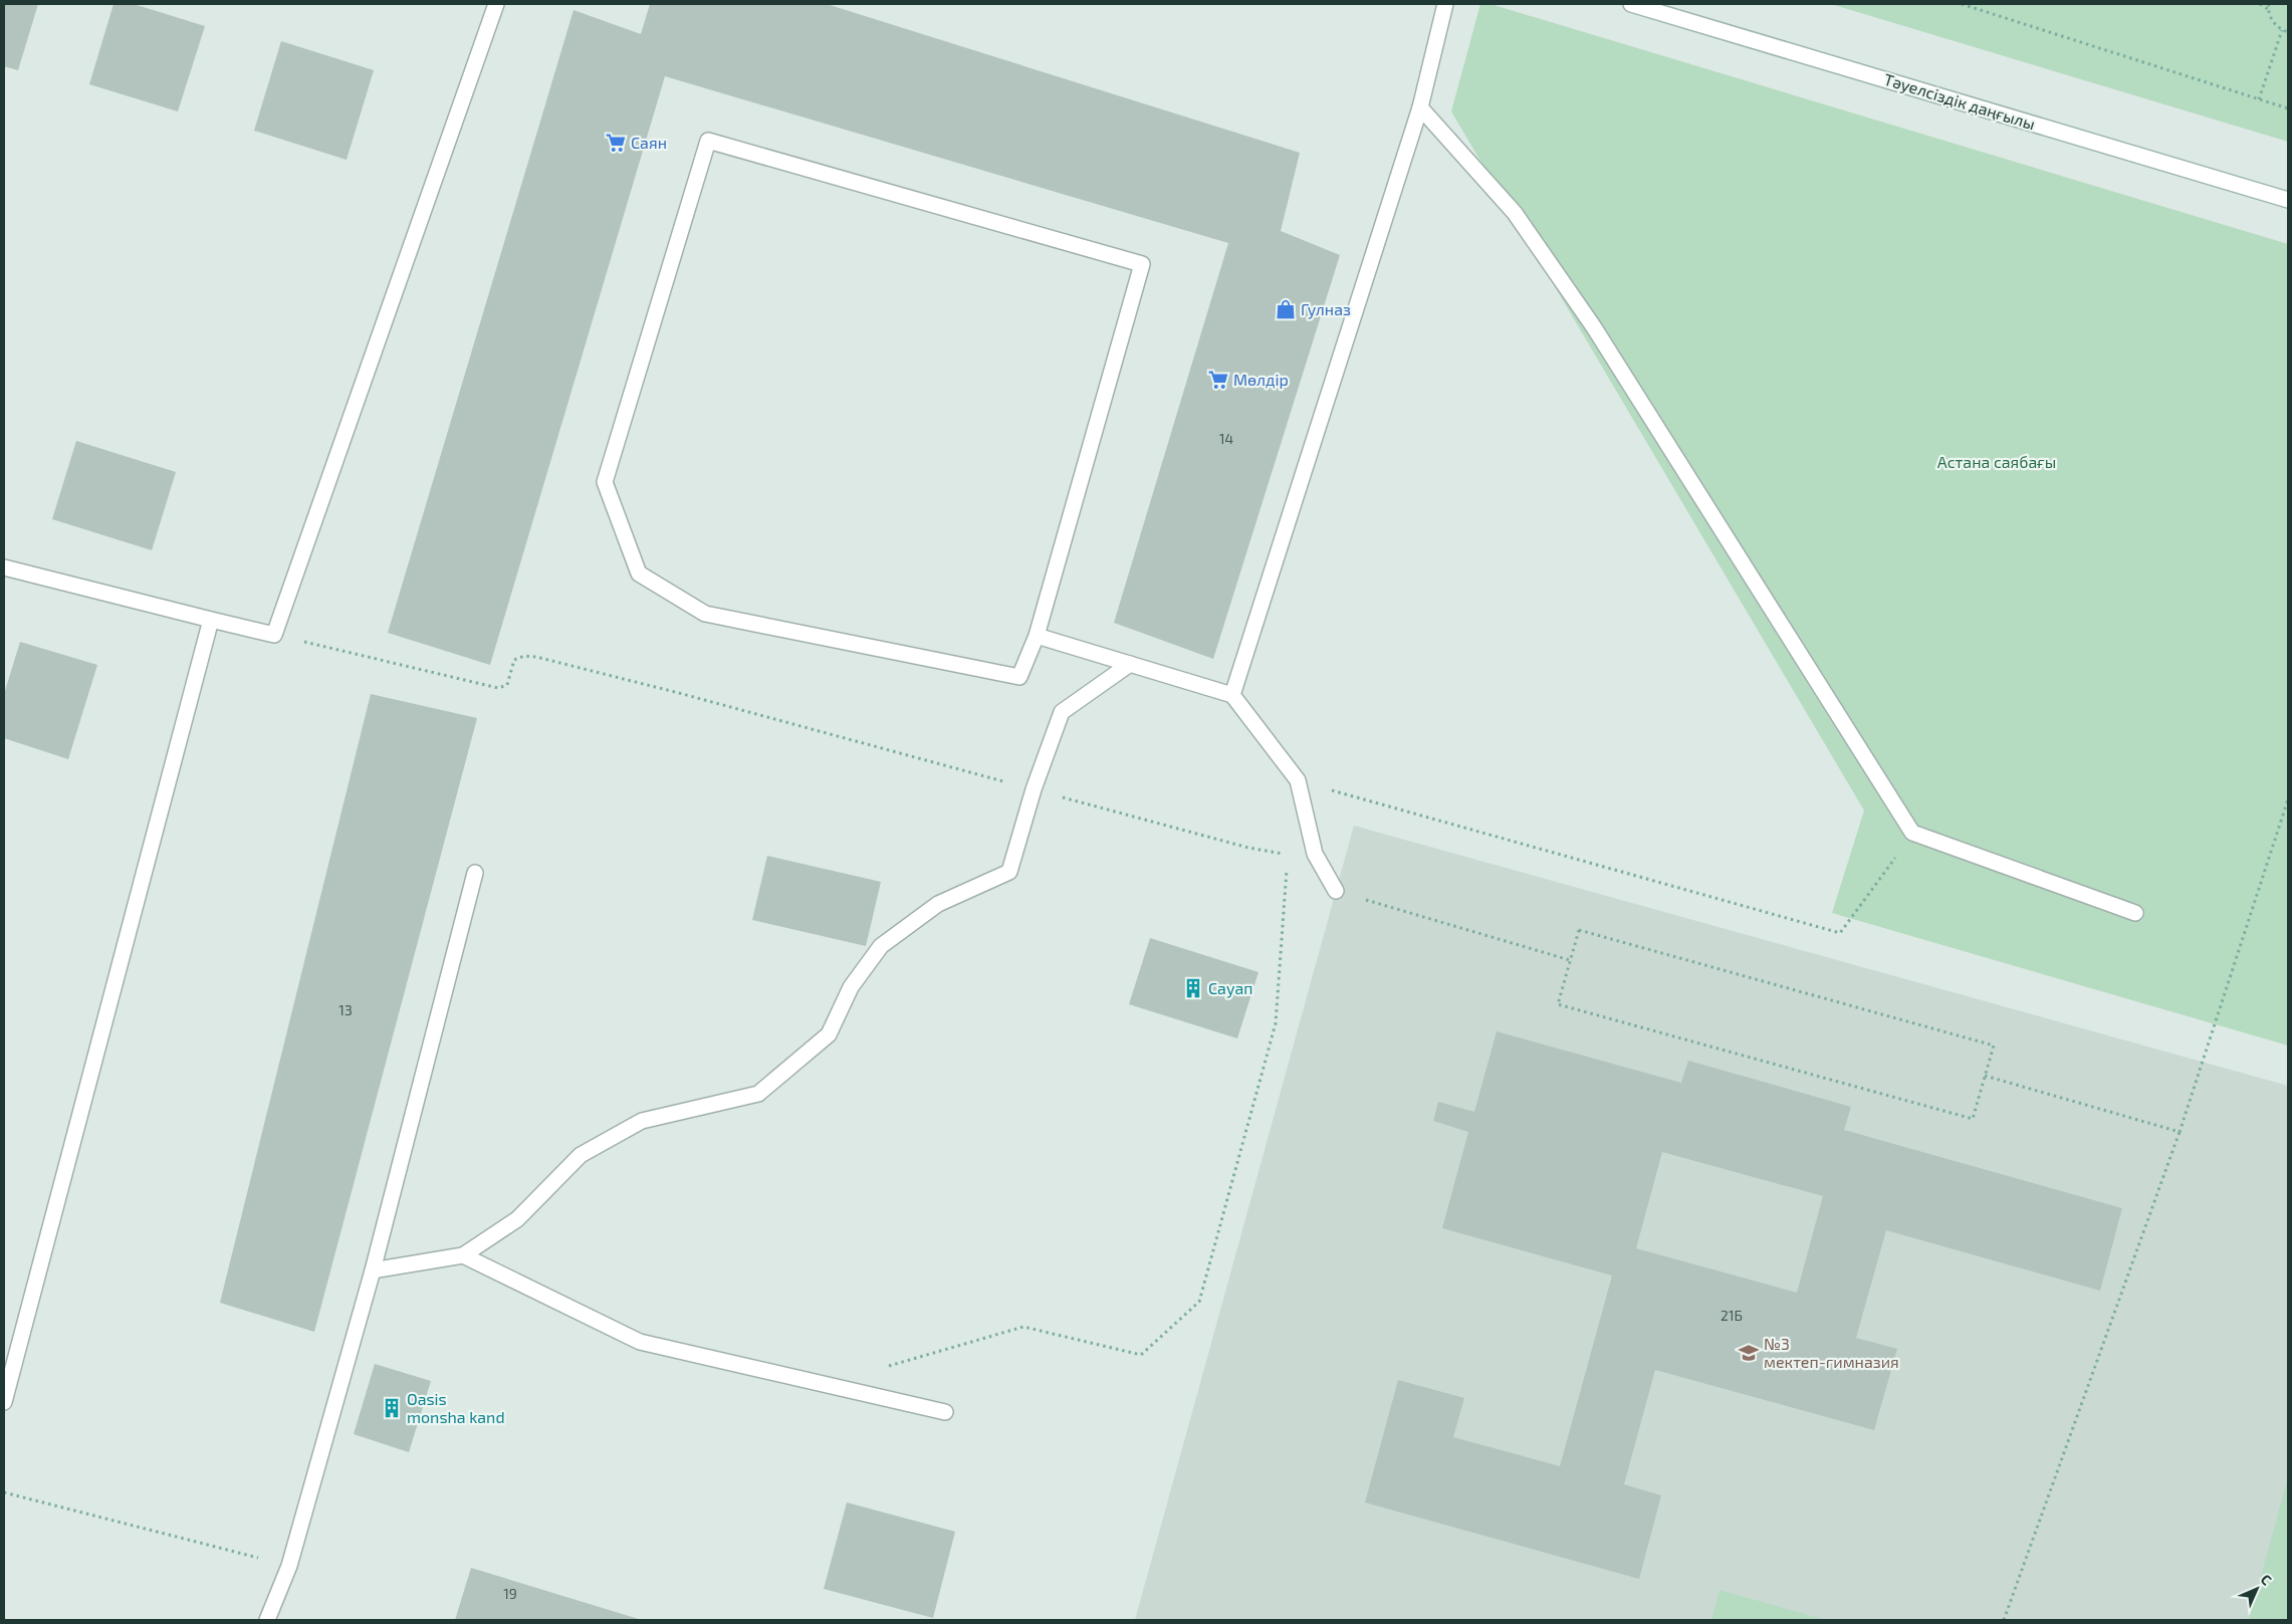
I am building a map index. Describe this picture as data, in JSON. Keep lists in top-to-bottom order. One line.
{"streets":{"street":["Тәуелсіздік даңғылы"]},"parks":["Астана саябағы"],"places":{"supermarket":["Саян","Мөлдір"],"shop":["Гулназ"],"building":["Сауап","Oasis monsha kand"],"school or university":["№3 мектеп-гимназия"]},"house_numbers":["14","13","21Б","19"],"north":"top right"}
